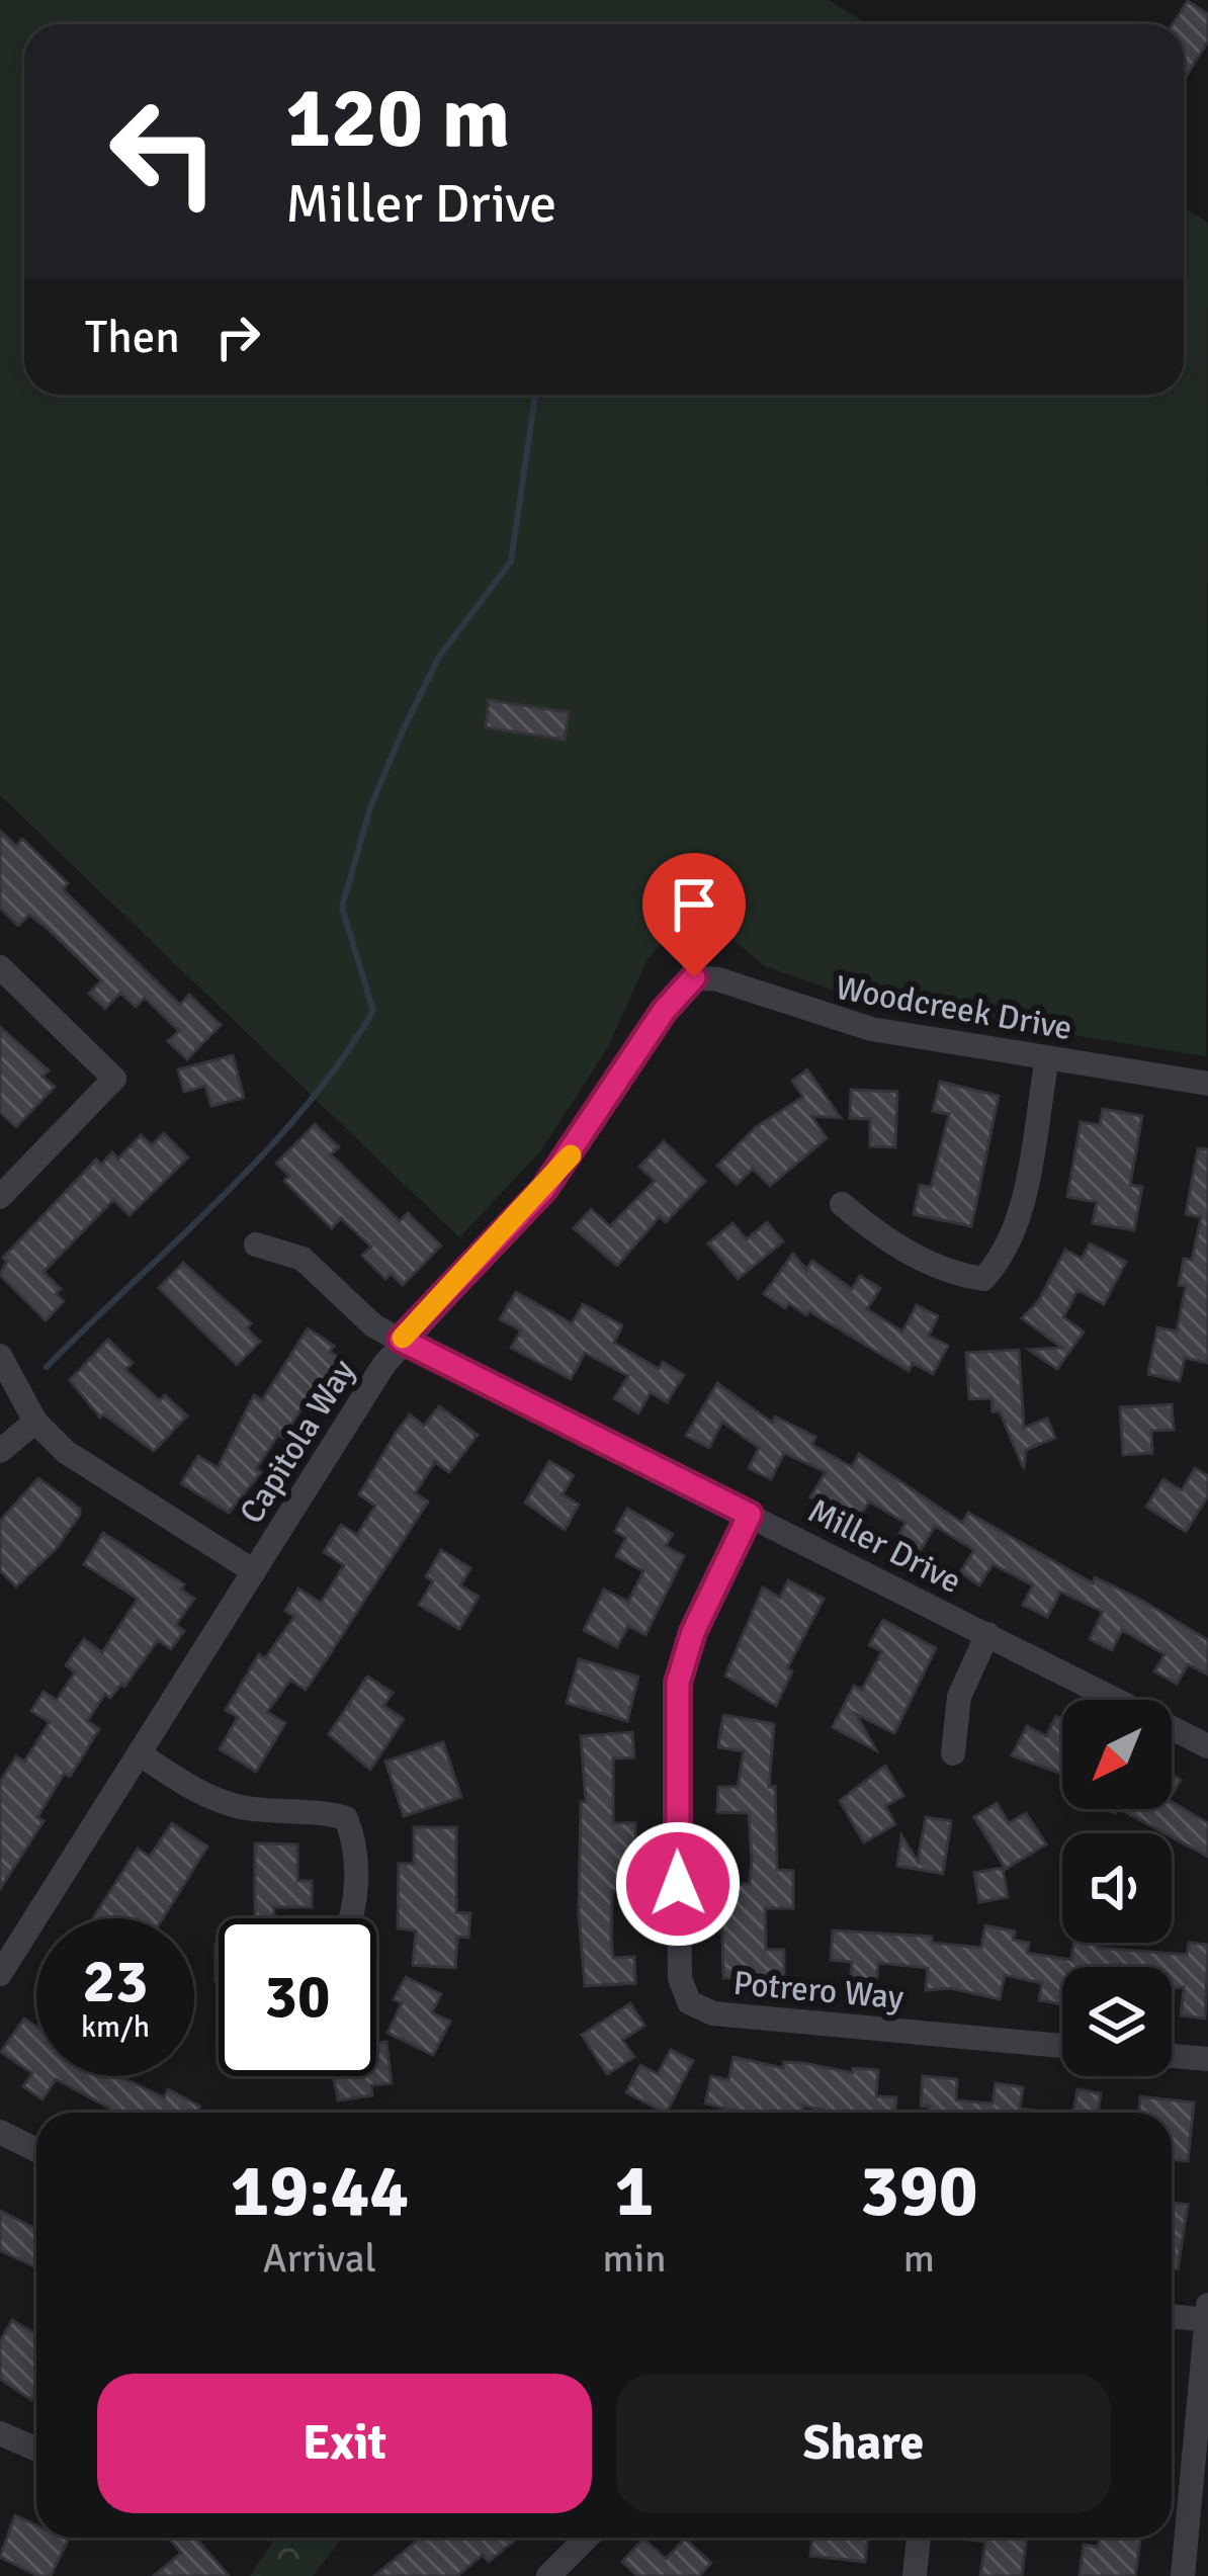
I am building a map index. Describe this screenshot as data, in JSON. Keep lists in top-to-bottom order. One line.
{"streets":{"street":["Woodcreek Drive","Capitola Way","Miller Drive","Potrero Way"]},"crossings":[["Woodcreek Drive","Capitola Way"],["Capitola Way","Miller Drive"],["Miller Drive","Potrero Way"]],"north":"bottom left","page":{"turn":["120 m","Miller Drive"],"then":"Then","speed":"23 km/h","limit":"30","eta":["19:44","Arrival","1","min","390","m"],"buttons":["Exit","Share"]}}
